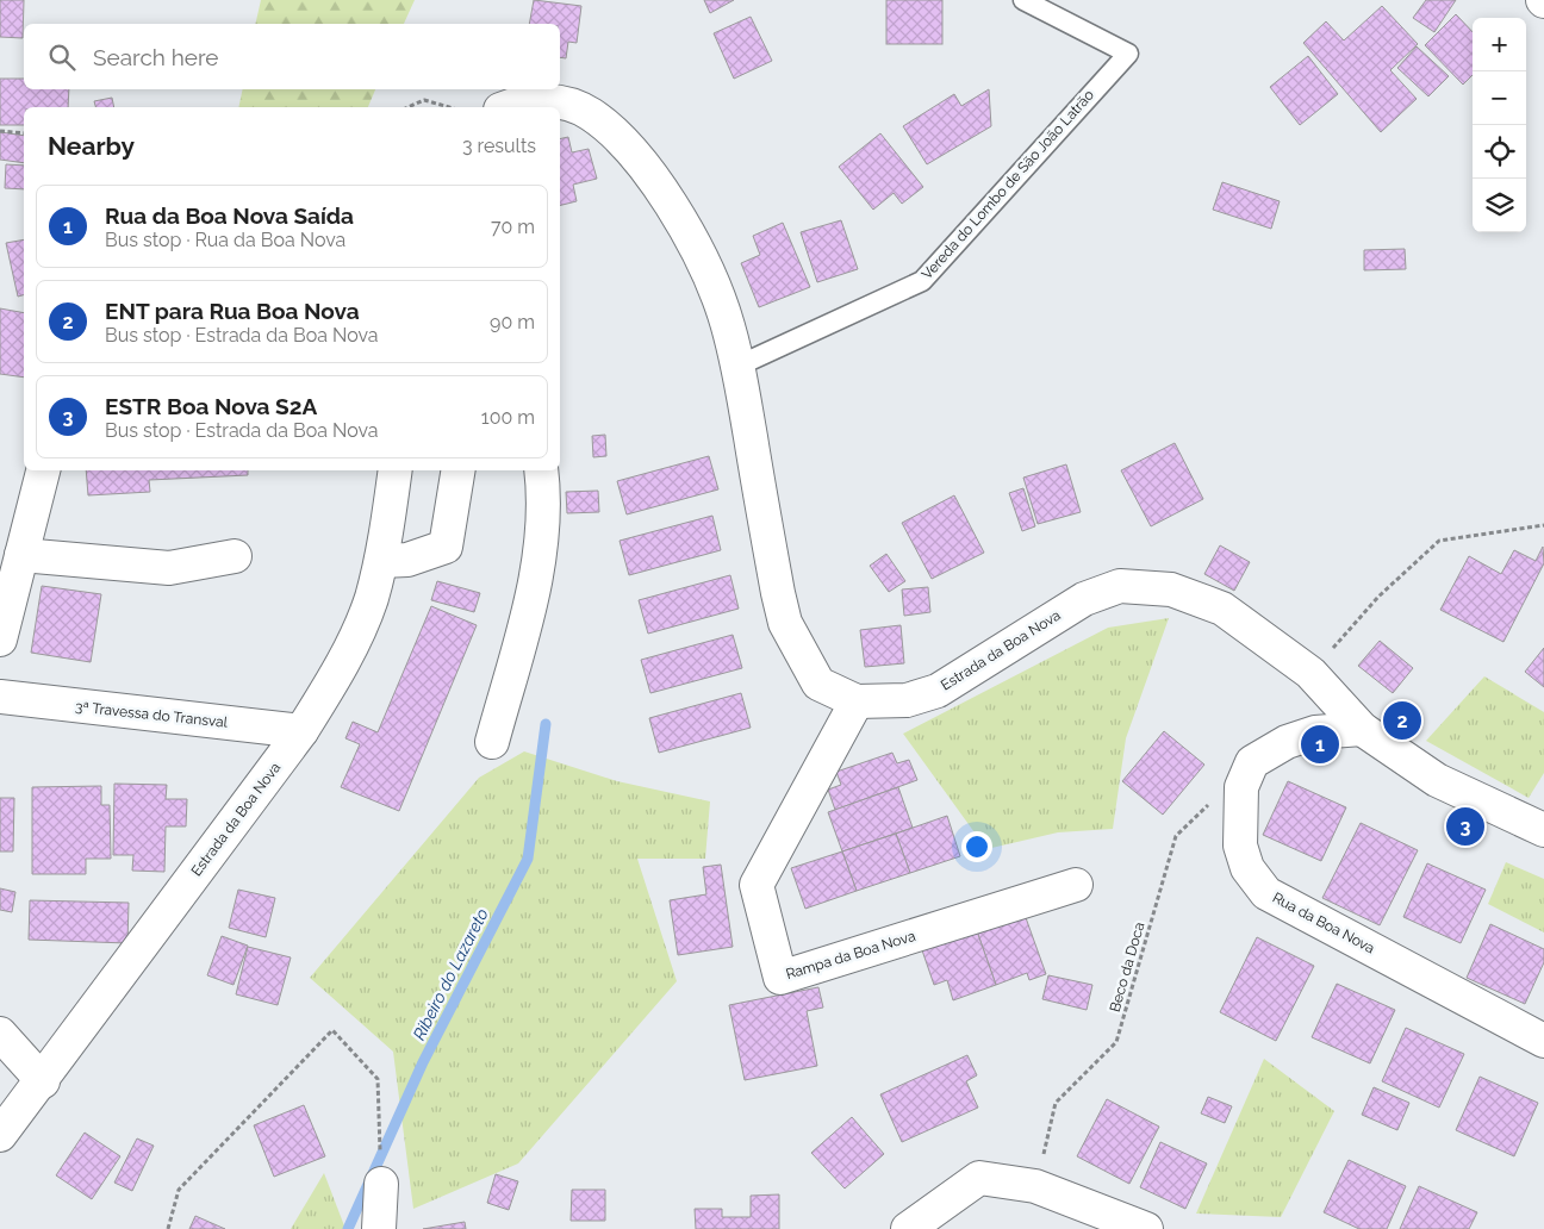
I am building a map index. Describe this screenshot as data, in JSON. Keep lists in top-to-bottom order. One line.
{"streets":{"street":["Estrada da Boa Nova","3ª Travessa do Transval","Rua da Boa Nova","Rampa da Boa Nova"],"lane":["Vereda do Lombo de São João Latrão"],"path":["Beco da Doca"]},"crossings":[["Vereda do Lombo de São João Latrão","Estrada da Boa Nova"],["Estrada da Boa Nova","3ª Travessa do Transval"],["Estrada da Boa Nova","Rua da Boa Nova"],["Estrada da Boa Nova","Rampa da Boa Nova"]],"water":["Ribeiro do Lazareto"],"page":{"map_buttons":["+","−"],"search":"Search here","heading":["Nearby","3 results"],"list":[{"mark":"1","name":"Rua da Boa Nova Saída","note":"Bus stop · Rua da Boa Nova","value":"70 m"},{"mark":"2","name":"ENT para Rua Boa Nova","note":"Bus stop · Estrada da Boa Nova","value":"90 m"},{"mark":"3","name":"ESTR Boa Nova S2A","note":"Bus stop · Estrada da Boa Nova","value":"100 m"}],"pins":["2","1","3"]}}
